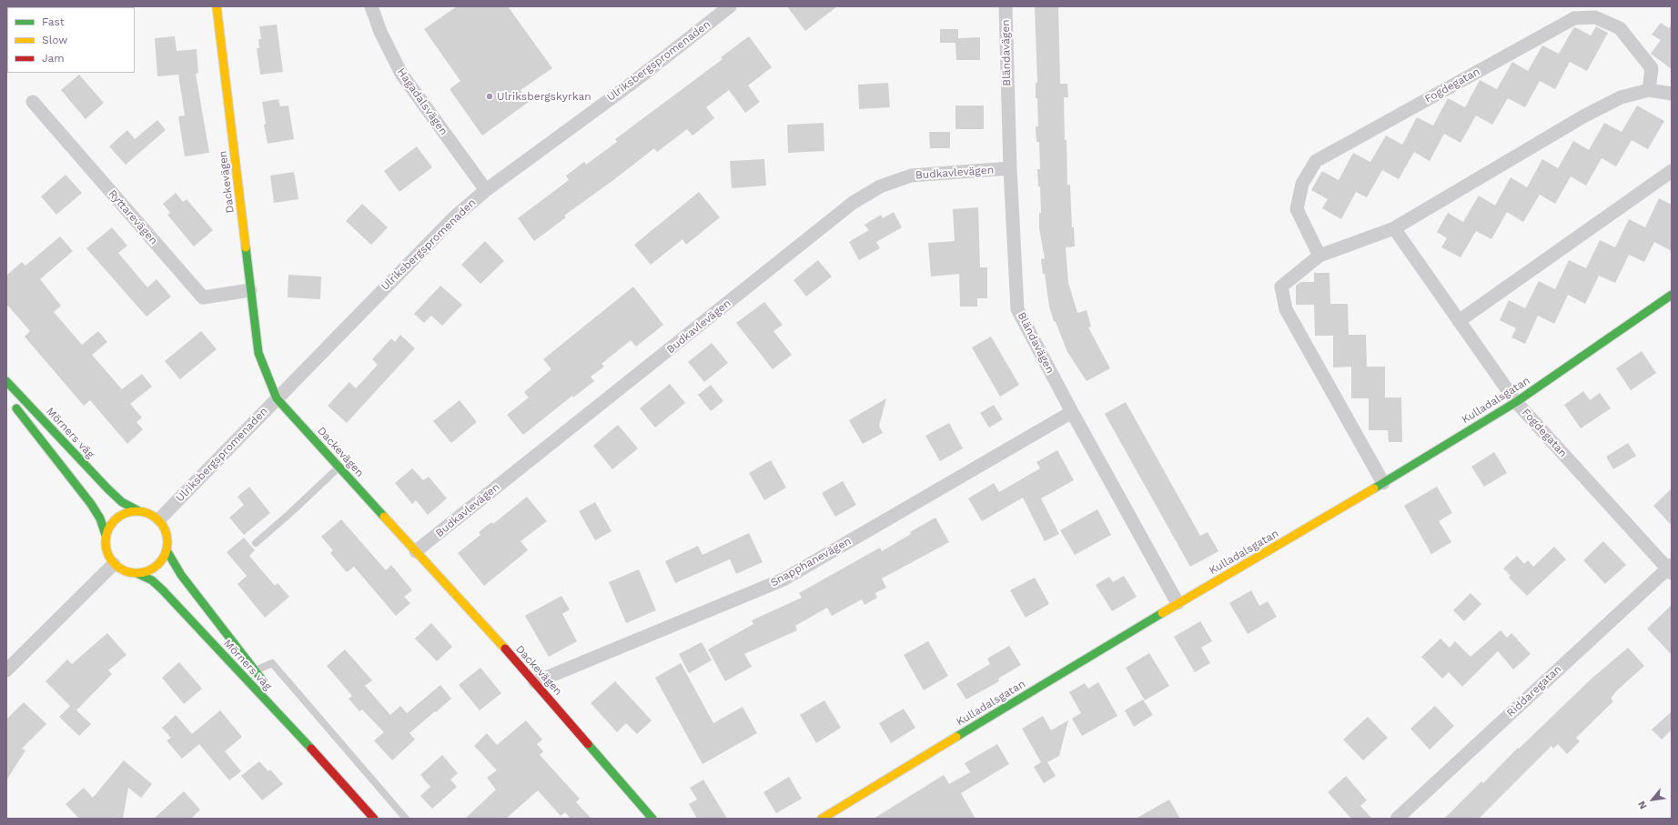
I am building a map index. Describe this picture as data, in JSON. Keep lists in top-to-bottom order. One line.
{"streets":{"street":["Bländavägen","Ulriksbergspromenaden","Fogdegatan","Hagadalsvägen","Budkavlevägen","Dackevägen","Ryttarevägen","Kulladalsgatan","Mörners väg","Snapphanevägen","Riddaregatan"]},"crossings":[["Bländavägen","Budkavlevägen"],["Bländavägen","Kulladalsgatan"],["Bländavägen","Snapphanevägen"],["Ulriksbergspromenaden","Hagadalsvägen"],["Ulriksbergspromenaden","Dackevägen"],["Ulriksbergspromenaden","Mörners väg"],["Fogdegatan","Kulladalsgatan"],["Fogdegatan","Riddaregatan"],["Budkavlevägen","Dackevägen"],["Dackevägen","Ryttarevägen"],["Dackevägen","Snapphanevägen"]],"places":["Ulriksbergskyrkan"],"legend":["Fast","Slow","Jam"],"north":"bottom left"}
